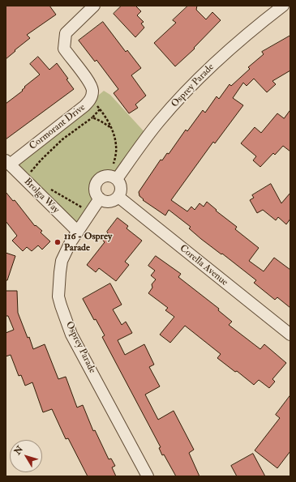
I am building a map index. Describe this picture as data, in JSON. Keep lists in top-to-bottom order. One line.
{"streets":{"street":["Osprey Parade","Cormorant Drive","Brolga Way","Corella Avenue"]},"crossings":[["Osprey Parade","Brolga Way"],["Osprey Parade","Corella Avenue"],["Cormorant Drive","Brolga Way"]],"places":["116 - Osprey Parade"],"north":"top left"}
